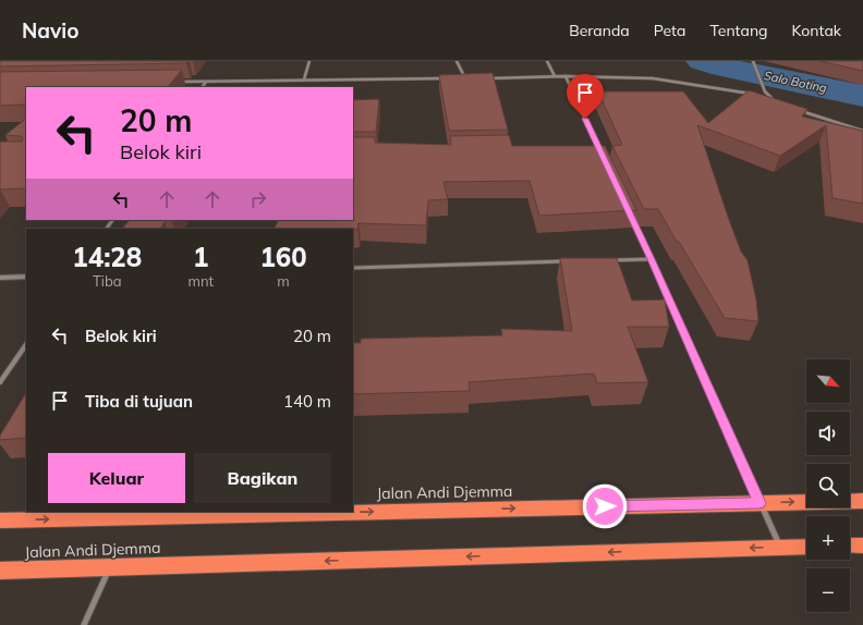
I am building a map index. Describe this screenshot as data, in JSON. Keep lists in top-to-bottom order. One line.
{"streets":{"highway":["Jalan Andi Djemma"]},"water":["Salo Boting"],"north":"bottom right","page":{"header":"Navio","nav":["Beranda","Peta","Tentang","Kontak"],"turn":["20 m","Belok kiri"],"eta":["14:28","Tiba","1","mnt","160","m"],"list":[{"name":"Belok kiri","value":"20 m"},{"name":"Tiba di tujuan","value":"140 m"}],"map_buttons":["+","−"],"buttons":["Keluar","Bagikan"]}}
